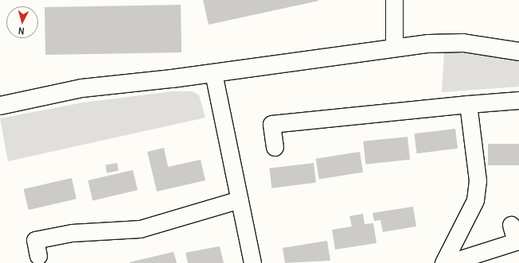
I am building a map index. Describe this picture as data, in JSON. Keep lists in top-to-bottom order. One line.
{"north":"bottom"}
